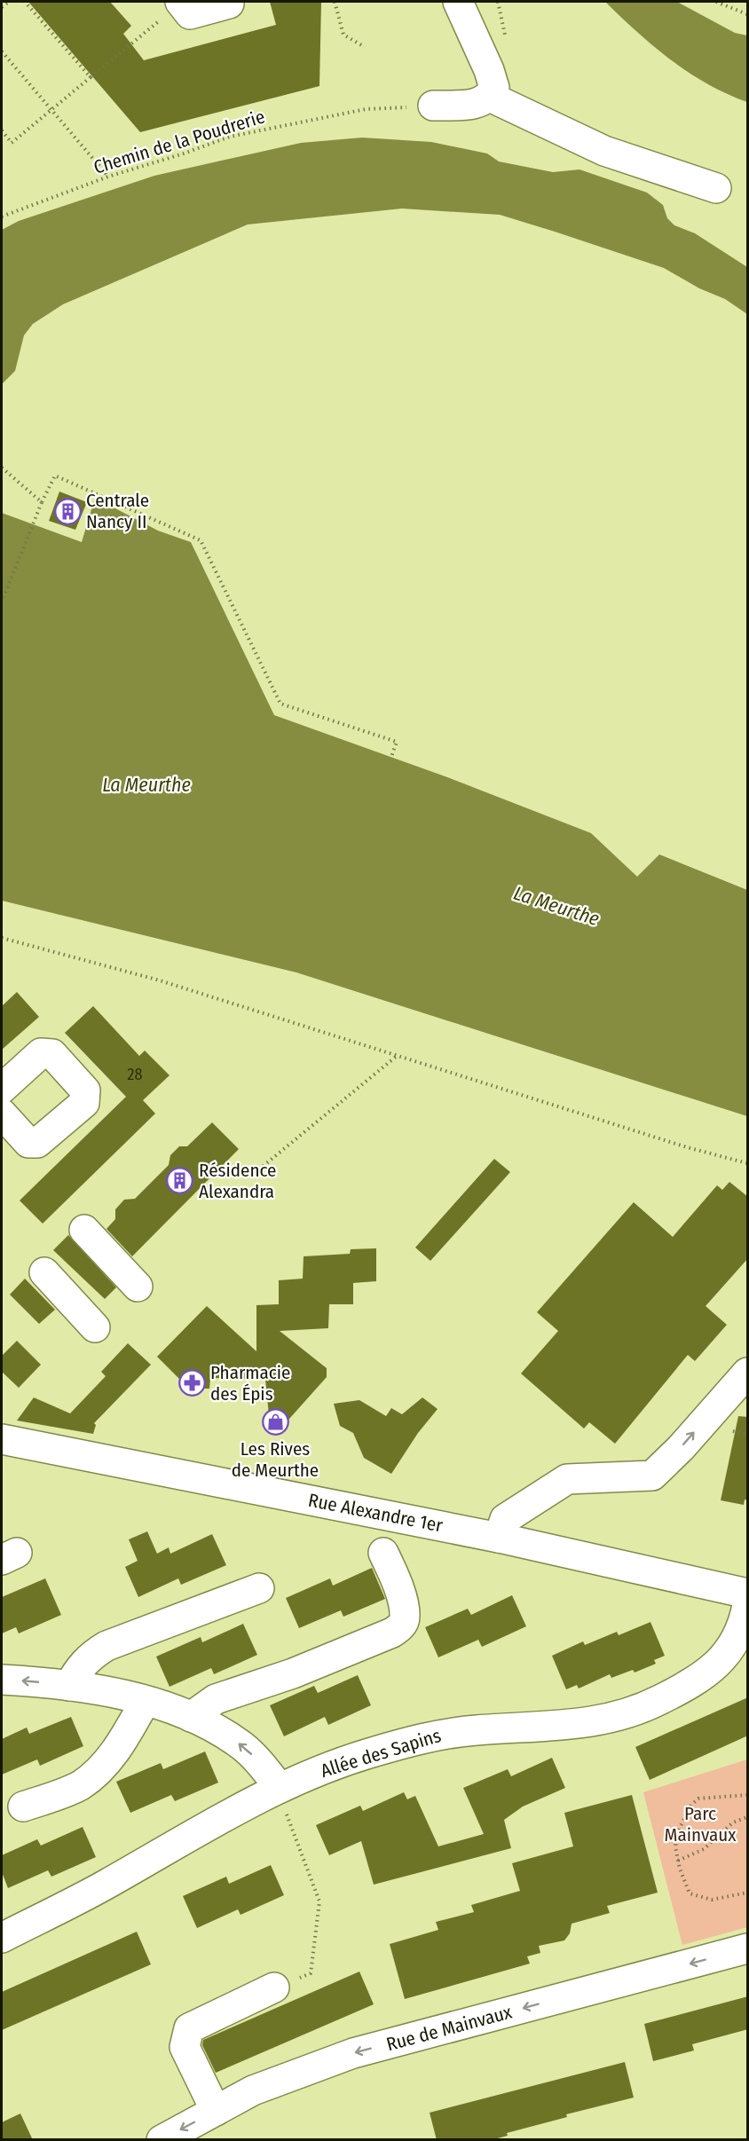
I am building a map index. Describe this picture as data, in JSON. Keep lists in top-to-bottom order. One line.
{"streets":{"street":["Rue Alexandre 1er","Allée des Sapins","Rue de Mainvaux"],"path":["Chemin de la Poudrerie"]},"one_way":["Rue de Mainvaux"],"water":["La Meurthe"],"parks":["Parc Mainvaux"],"places":{"building":["Centrale Nancy II","Résidence Alexandra"],"pharmacy":["Pharmacie des Épis"],"shop":["Les Rives de Meurthe"]},"house_numbers":["28"]}
